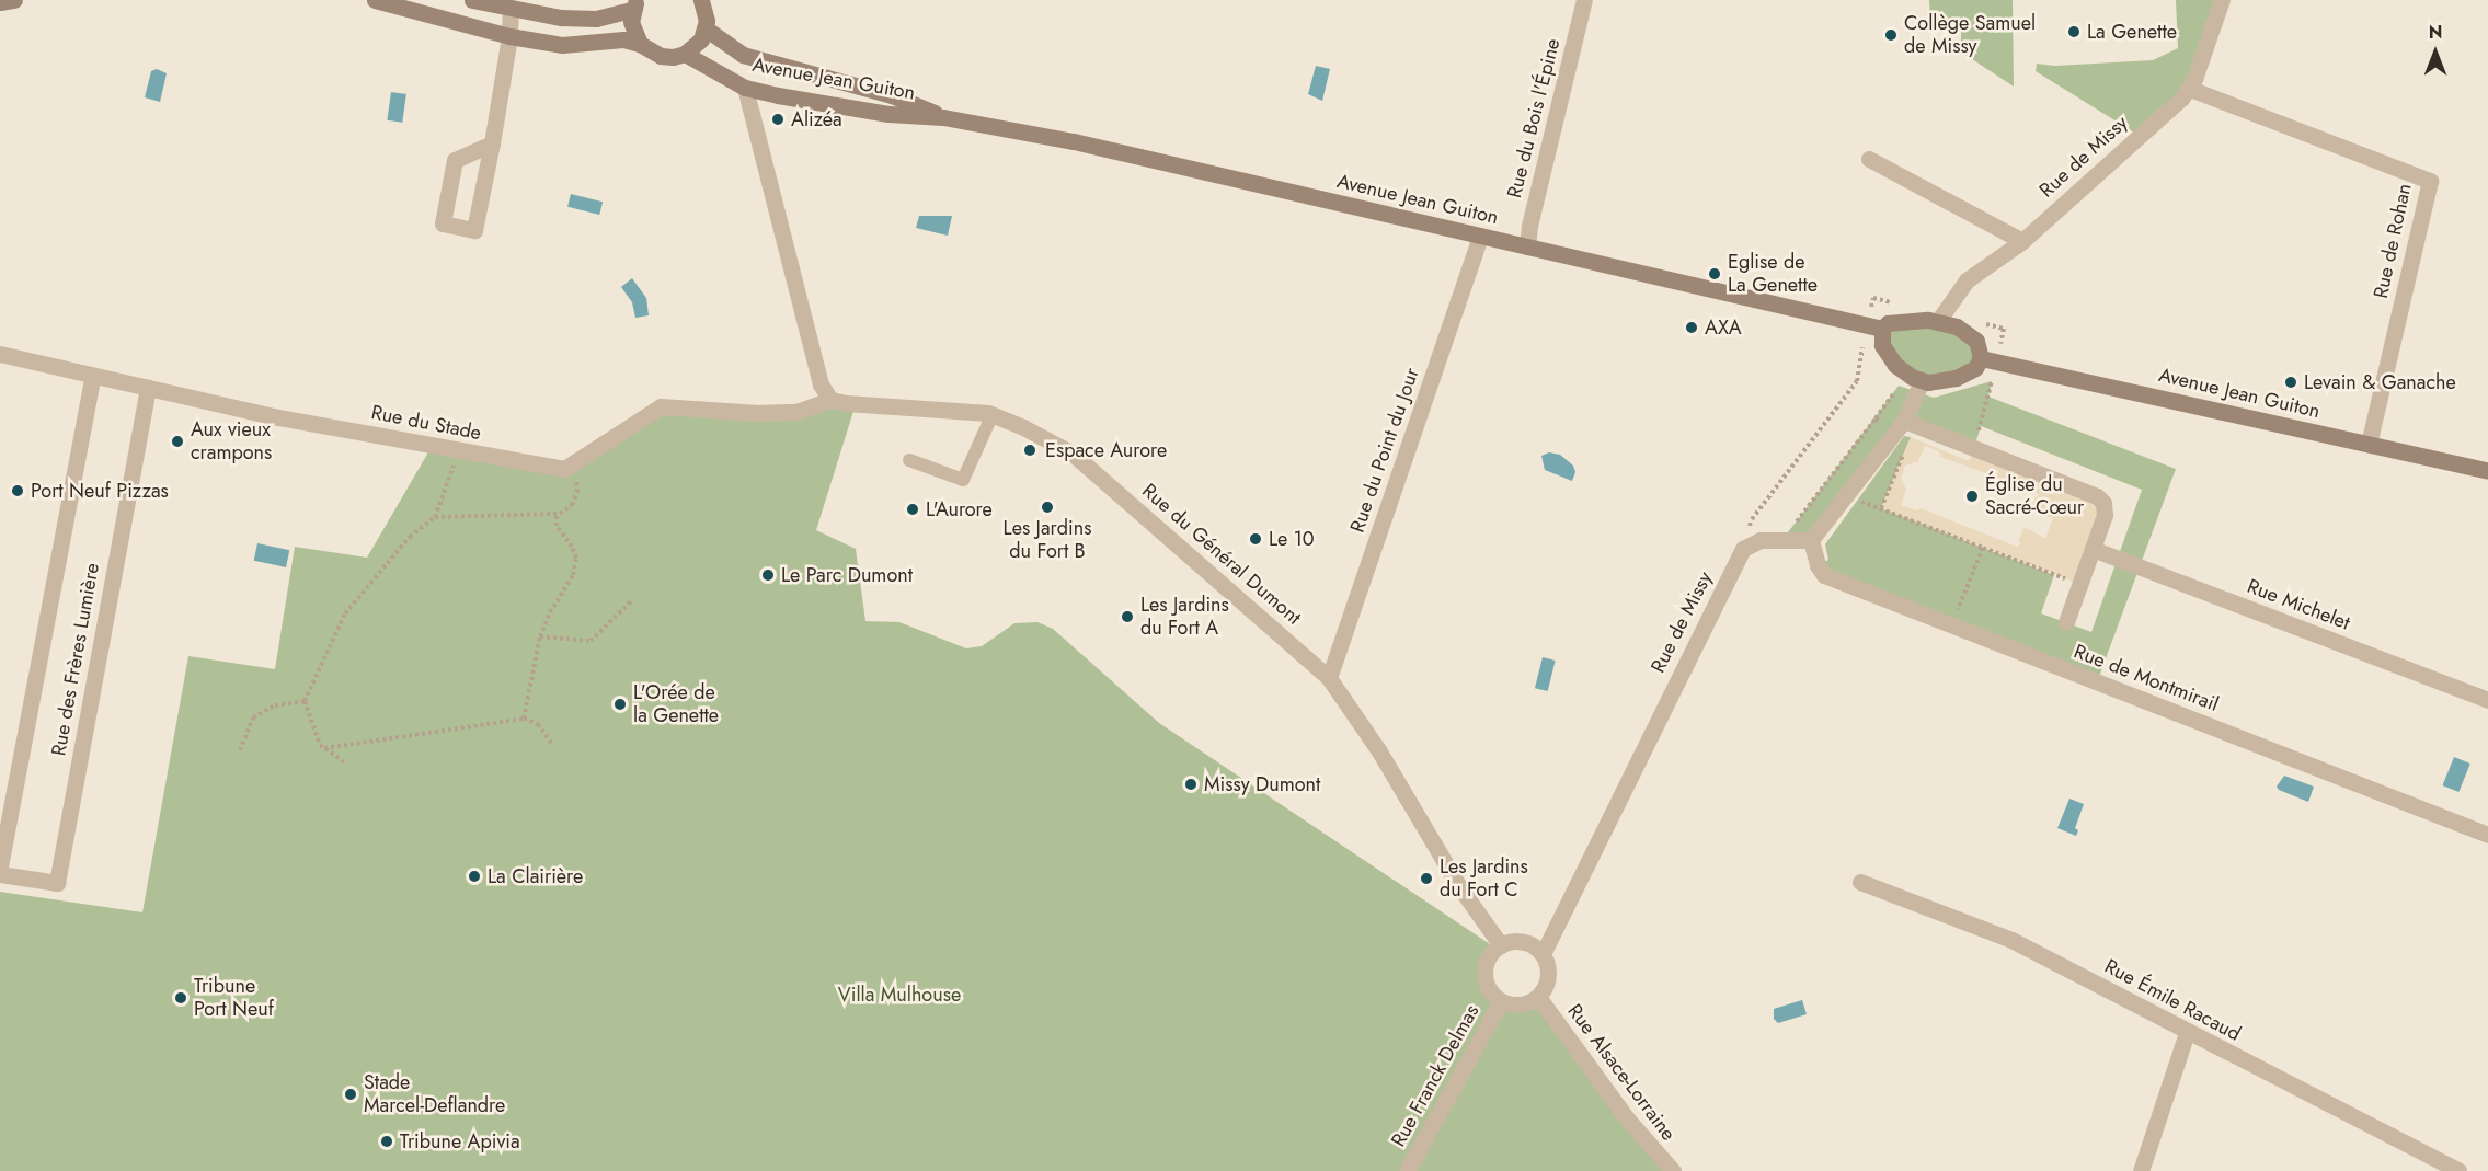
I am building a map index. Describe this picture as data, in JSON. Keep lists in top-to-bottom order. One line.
{"streets":{"main road":["Avenue Jean Guiton"],"street":["Rue du Bois l'Épine","Rue de Missy","Rue de Rohan","Rue du Stade","Rue du Point du Jour","Rue du Général Dumont","Rue Michelet","Rue des Frères Lumière","Rue de Montmirail","Rue Émile Racaud","Rue Alsace-Lorraine","Rue Franck Delmas"]},"crossings":[["Avenue Jean Guiton","Rue du Bois l'Épine"],["Avenue Jean Guiton","Rue de Rohan"],["Avenue Jean Guiton","Rue du Point du Jour"],["Rue de Missy","Rue de Rohan"],["Rue de Missy","Rue du Général Dumont"],["Rue de Missy","Rue Alsace-Lorraine"],["Rue de Missy","Rue Franck Delmas"],["Rue du Stade","Rue du Général Dumont"],["Rue du Stade","Rue des Frères Lumière"],["Rue du Point du Jour","Rue du Général Dumont"],["Rue du Général Dumont","Rue Alsace-Lorraine"],["Rue du Général Dumont","Rue Franck Delmas"],["Rue Alsace-Lorraine","Rue Franck Delmas"]],"parks":["Villa Mulhouse"],"places":["La Genette","Collège Samuel de Missy","Alizéa","Eglise de La Genette","AXA","Levain & Ganache","Aux vieux crampons","Espace Aurore","Port Neuf Pizzas","Église du Sacré-Cœur","Les Jardins du Fort B","L'Aurore","Le 10","Le Parc Dumont","Les Jardins du Fort A","L'Orée de la Genette","Missy Dumont","La Clairière","Les Jardins du Fort C","Tribune Port Neuf","Stade Marcel-Deflandre","Tribune Apivia"],"north":"top"}
